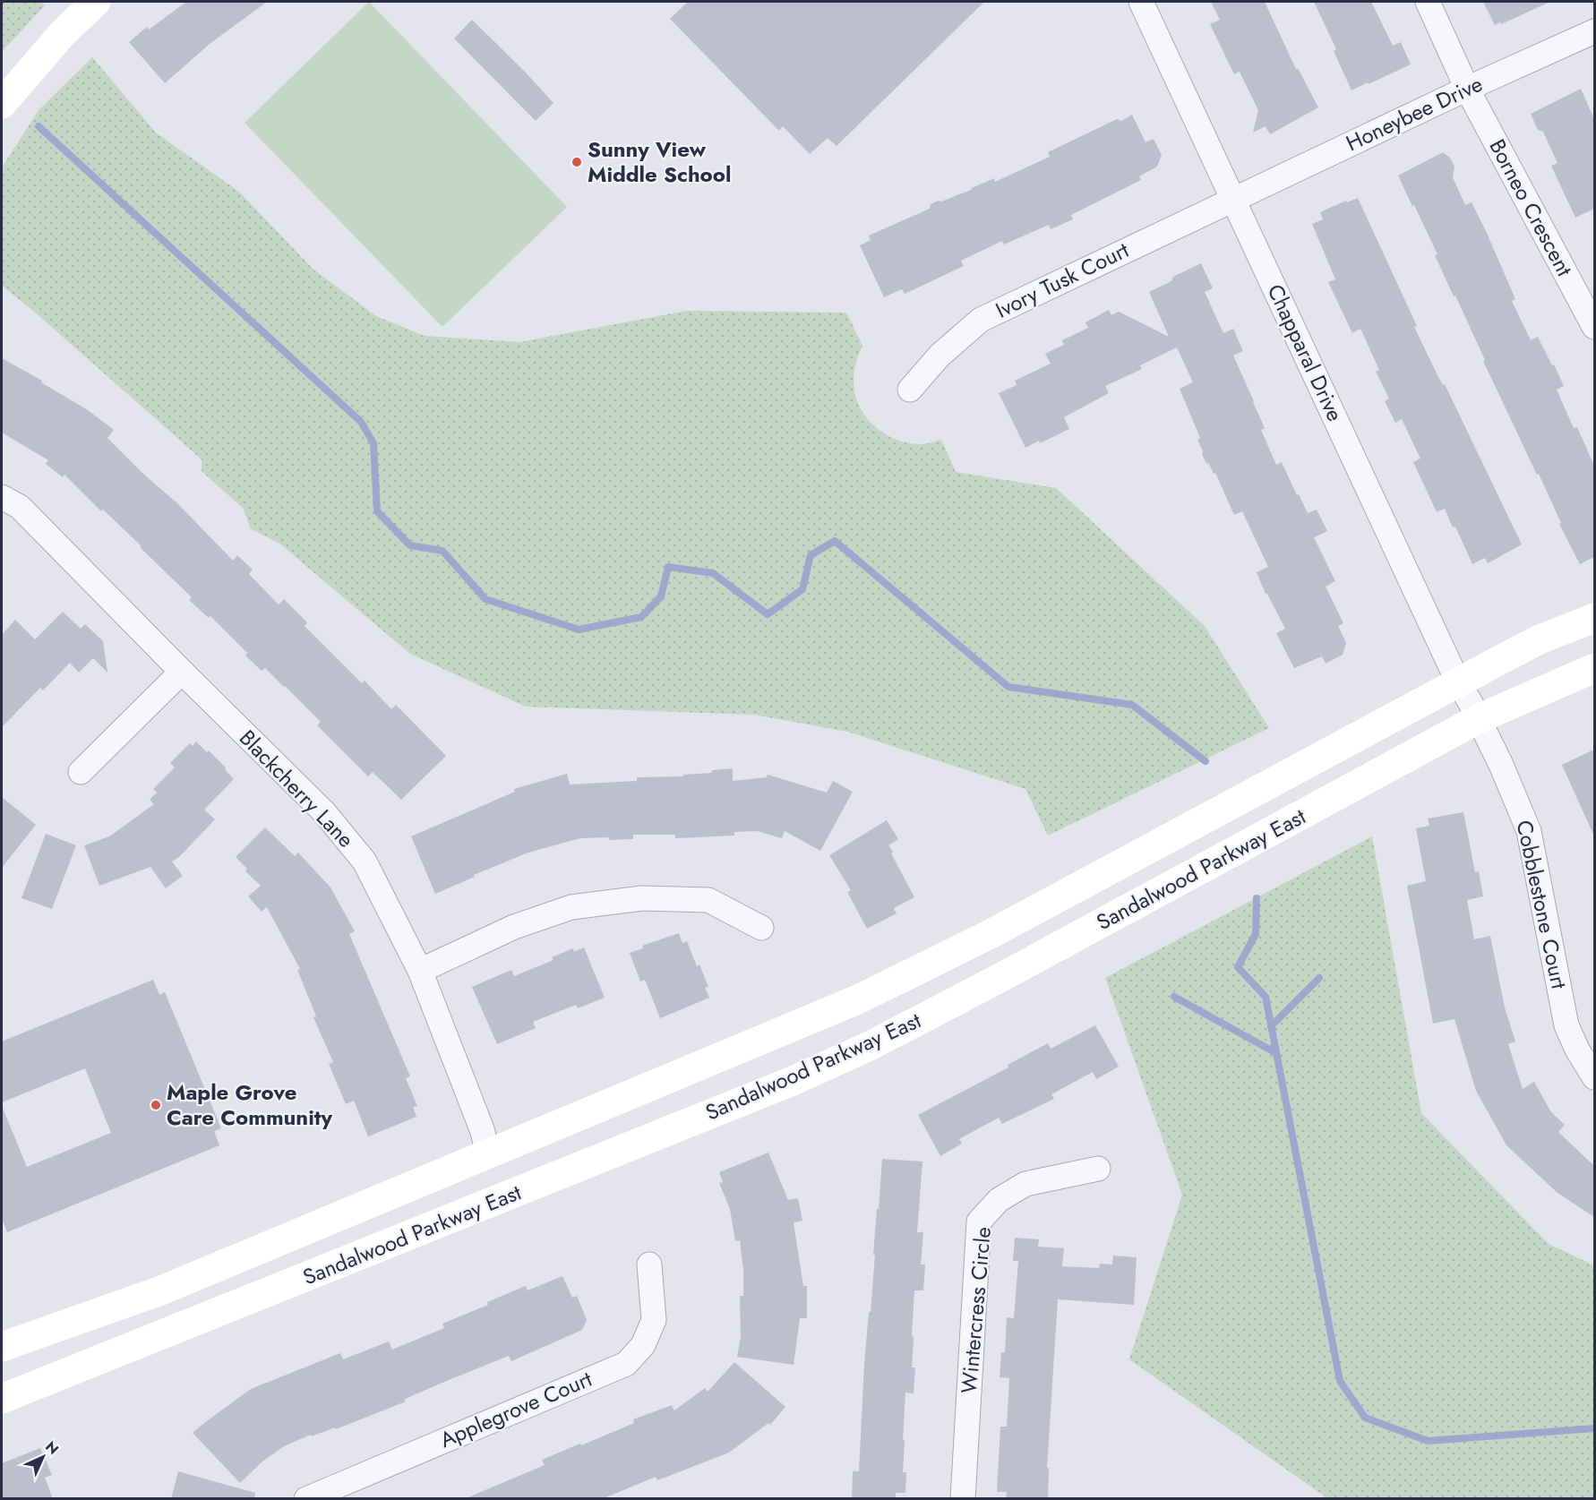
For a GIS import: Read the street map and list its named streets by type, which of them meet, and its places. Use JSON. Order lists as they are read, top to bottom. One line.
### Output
{"streets":{"main road":["Sandalwood Parkway East"],"street":["Honeybee Drive","Borneo Crescent","Ivory Tusk Court","Chapparal Drive","Blackcherry Lane","Cobblestone Court","Wintercress Circle","Applegrove Court"]},"crossings":[["Honeybee Drive","Borneo Crescent"],["Honeybee Drive","Ivory Tusk Court"],["Honeybee Drive","Chapparal Drive"],["Ivory Tusk Court","Chapparal Drive"],["Chapparal Drive","Sandalwood Parkway East"],["Chapparal Drive","Cobblestone Court"],["Blackcherry Lane","Sandalwood Parkway East"],["Sandalwood Parkway East","Cobblestone Court"]],"places":["Sunny View Middle School","Maple Grove Care Community"],"north":"top right"}
